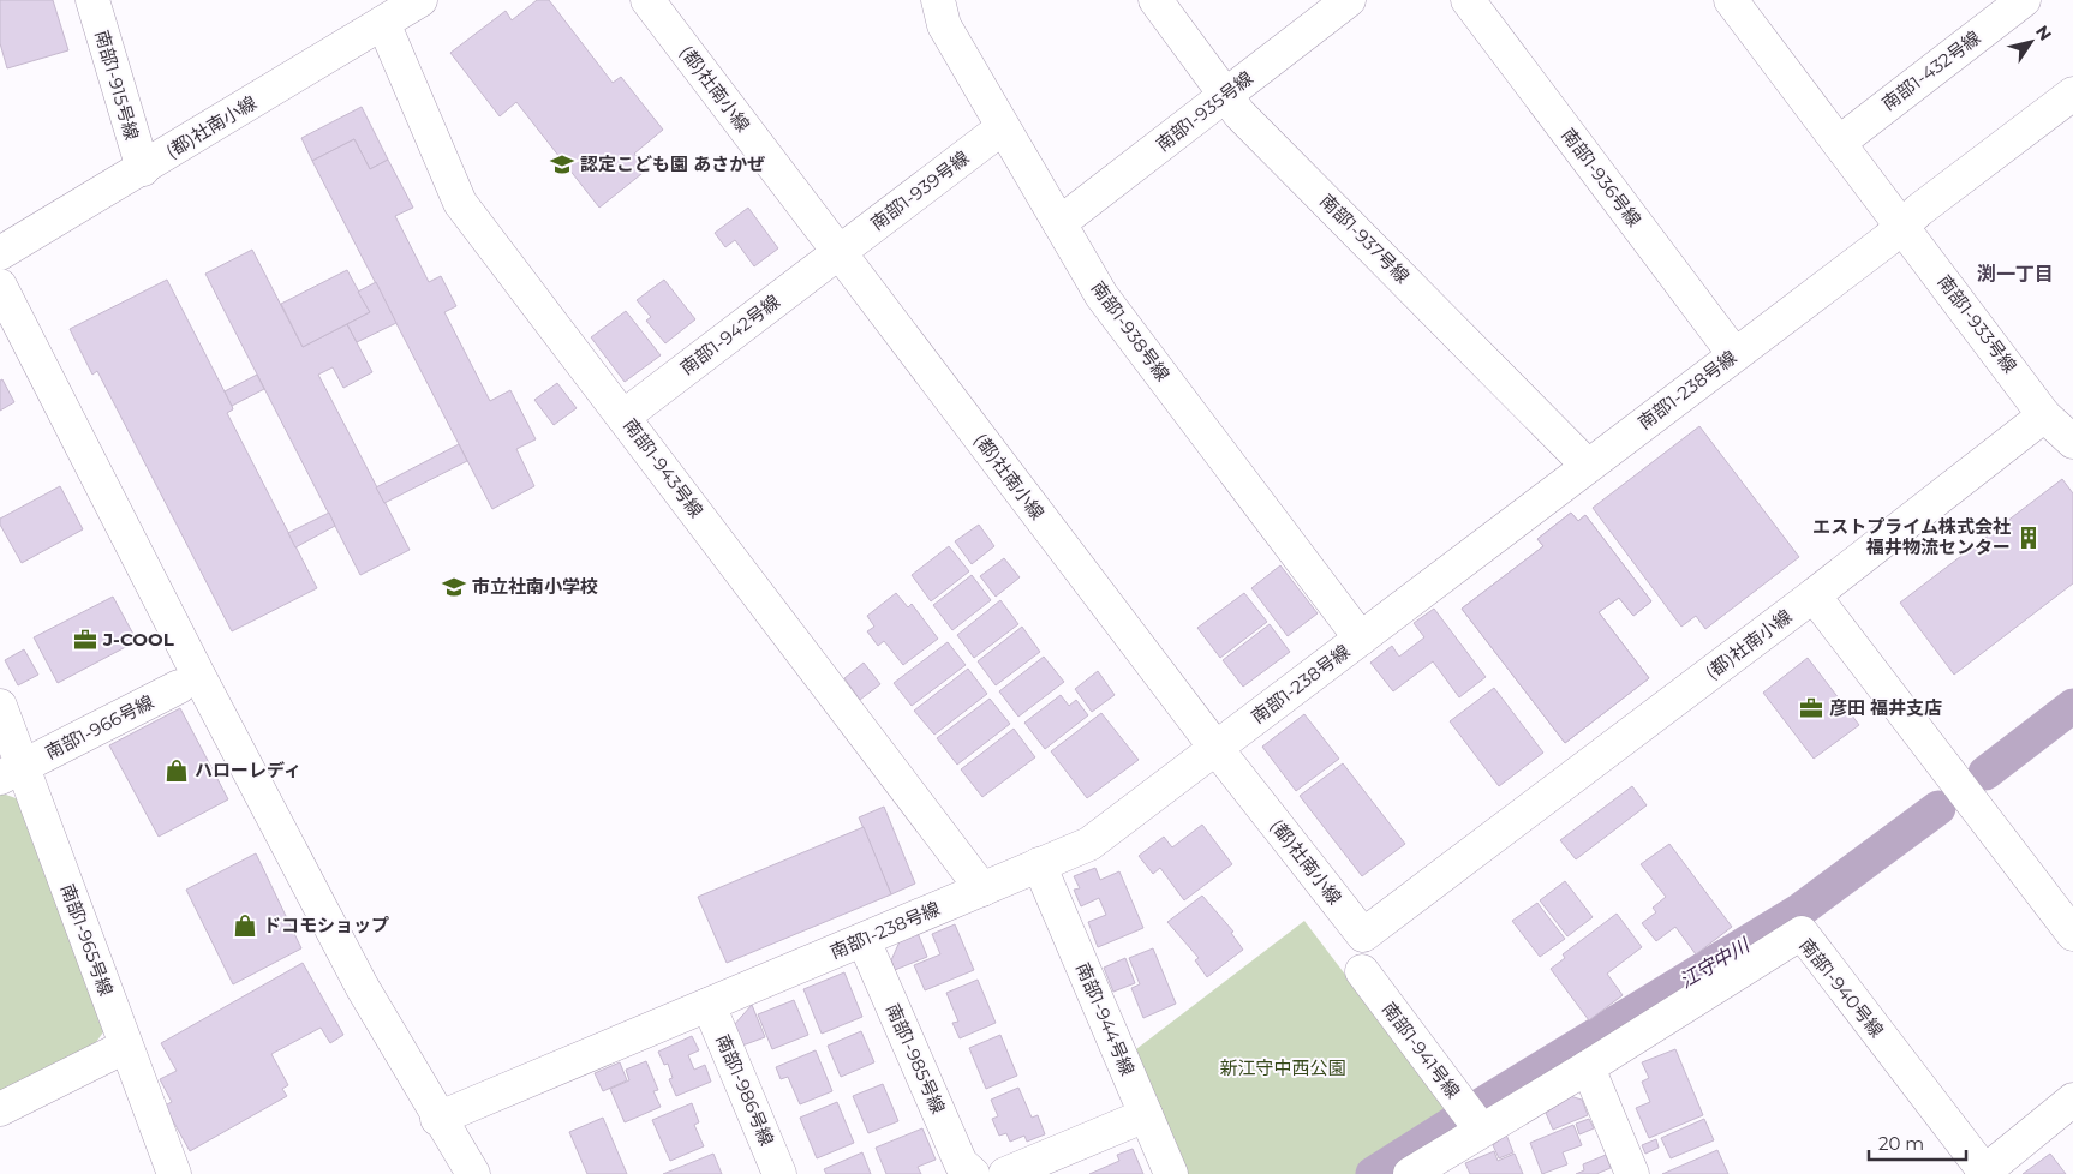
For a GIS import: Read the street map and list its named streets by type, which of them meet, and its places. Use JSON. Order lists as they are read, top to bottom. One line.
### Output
{"streets":{"street":["南部1-432号線","南部1-915号線","(都)社南小線","南部1-935号線","南部1-936号線","南部1-939号線","南部1-937号線","南部1-933号線","南部1-938号線","南部1-942号線","南部1-238号線","南部1-943号線","南部1-966号線","南部1-965号線","南部1-940号線","南部1-944号線","南部1-941号線","南部1-985号線","南部1-986号線"]},"crossings":[["南部1-432号線","南部1-933号線"],["南部1-915号線","(都)社南小線"],["(都)社南小線","南部1-939号線"],["(都)社南小線","南部1-942号線"],["(都)社南小線","南部1-238号線"],["(都)社南小線","南部1-943号線"],["南部1-935号線","南部1-937号線"],["南部1-935号線","南部1-938号線"],["南部1-936号線","南部1-238号線"],["南部1-939号線","南部1-938号線"],["南部1-939号線","南部1-942号線"],["南部1-937号線","南部1-238号線"],["南部1-933号線","南部1-238号線"],["南部1-938号線","南部1-238号線"],["南部1-942号線","南部1-943号線"],["南部1-238号線","南部1-943号線"],["南部1-238号線","南部1-944号線"],["南部1-238号線","南部1-985号線"],["南部1-238号線","南部1-986号線"],["南部1-966号線","南部1-965号線"],["南部1-940号線","南部1-941号線"]],"districts":["渕一丁目"],"water":["江守中川"],"parks":["新江守中西公園"],"places":{"school or university":["認定こども園 あさかぜ","市立社南小学校"],"building":["エストプライム株式会社 福井物流センター"],"office":["J-COOL","彦田 福井支店"],"shop":["ハローレディ","ドコモショップ"]},"scale_bar":"20 m","north":"top right"}
